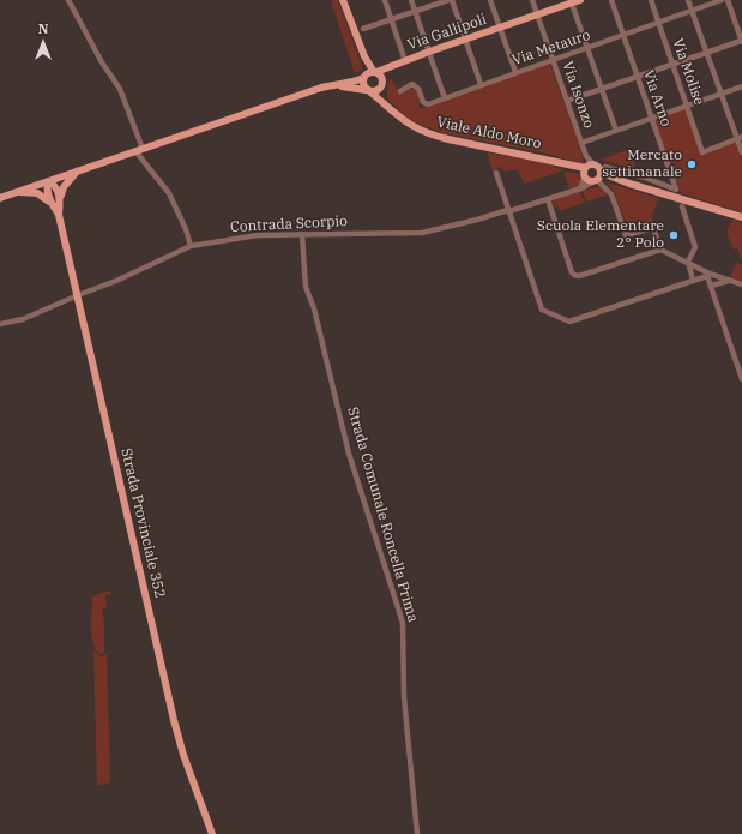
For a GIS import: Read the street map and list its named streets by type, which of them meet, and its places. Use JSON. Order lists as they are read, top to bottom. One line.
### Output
{"streets":{"main road":["Via Gallipoli","Viale Aldo Moro","Strada Provinciale 352"],"street":["Via Metauro","Via Molise","Via Isonzo","Via Arno","Contrada Scorpio","Strada Comunale Roncella Prima"]},"crossings":[["Via Gallipoli","Via Isonzo"],["Via Gallipoli","Viale Aldo Moro"],["Via Metauro","Via Molise"],["Via Metauro","Via Isonzo"],["Via Metauro","Via Arno"],["Via Isonzo","Viale Aldo Moro"],["Via Arno","Viale Aldo Moro"],["Viale Aldo Moro","Contrada Scorpio"],["Contrada Scorpio","Strada Comunale Roncella Prima"],["Contrada Scorpio","Strada Provinciale 352"]],"places":["Mercato settimanale","Scuola Elementare 2° Polo"],"north":"top"}
